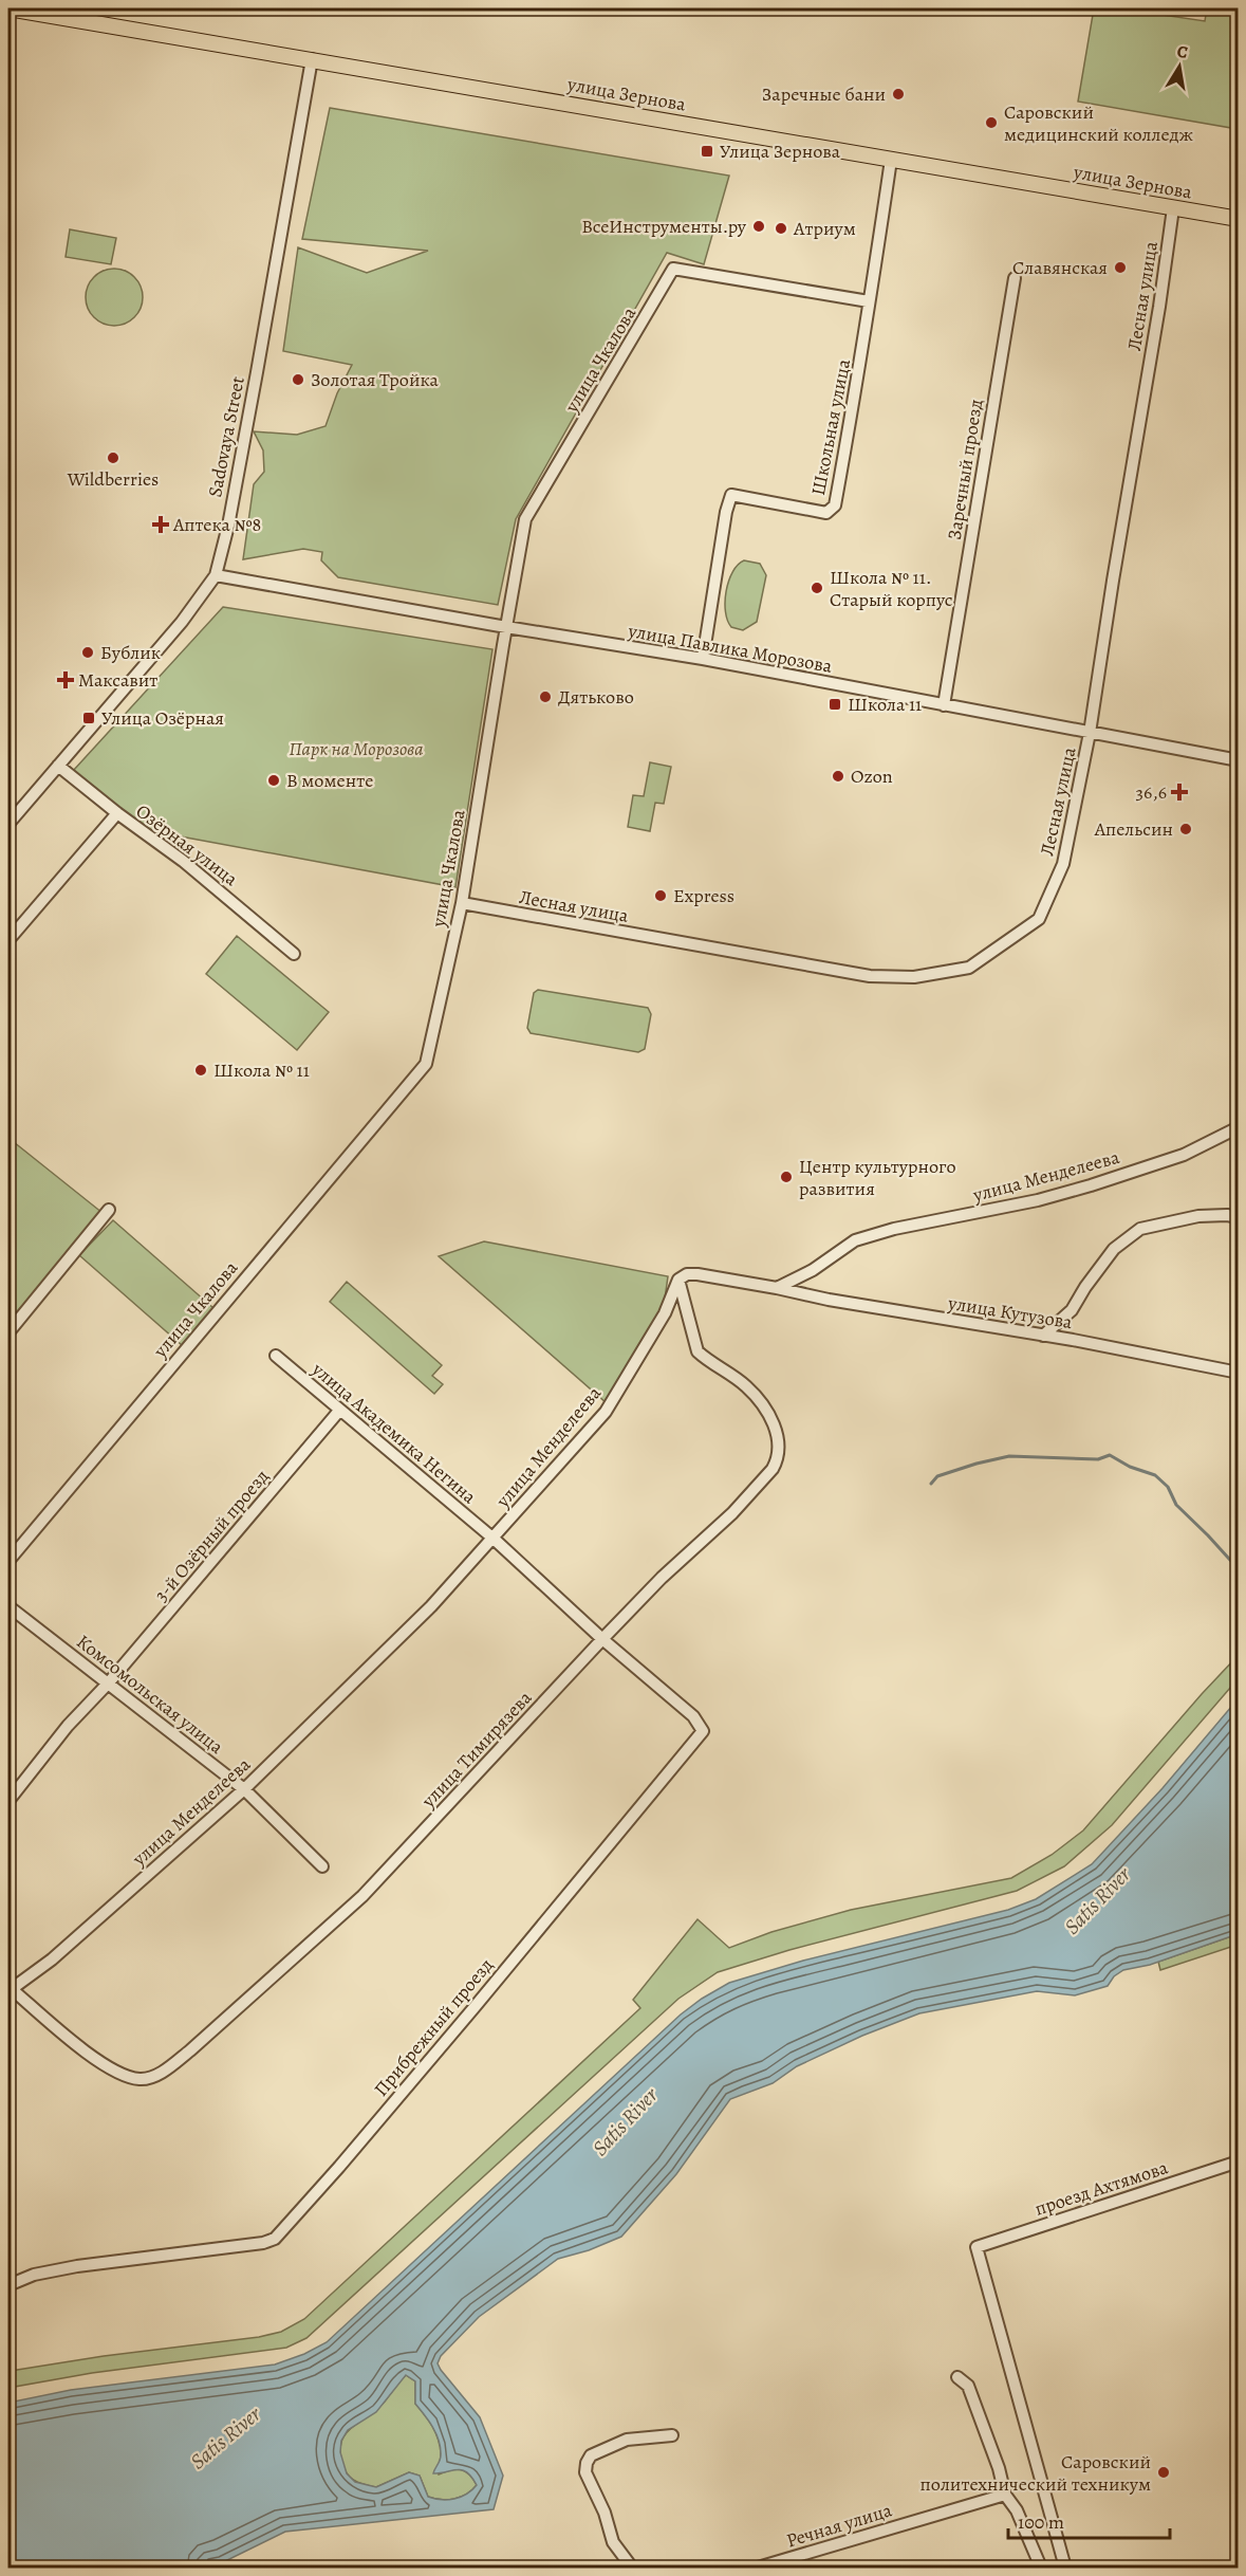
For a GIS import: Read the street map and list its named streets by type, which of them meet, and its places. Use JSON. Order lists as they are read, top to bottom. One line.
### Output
{"streets":{"main road":["улица Зернова"],"street":["Лесная улица","улица Чкалова","Школьная улица","Sadovaya Street","Заречный проезд","улица Павлика Морозова","Озёрная улица","улица Менделеева","улица Кутузова","улица Академика Негина","3-й Озёрный проезд","Комсомольская улица","улица Тимирязева","Прибрежный проезд","проезд Ахтямова","Речная улица"]},"crossings":[["улица Зернова","Лесная улица"],["улица Зернова","Школьная улица"],["улица Зернова","Sadovaya Street"],["Лесная улица","улица Чкалова"],["Лесная улица","улица Павлика Морозова"],["улица Чкалова","Школьная улица"],["улица Чкалова","улица Павлика Морозова"],["Школьная улица","улица Павлика Морозова"],["Sadovaya Street","улица Павлика Морозова"],["Sadovaya Street","Озёрная улица"],["Заречный проезд","улица Павлика Морозова"],["улица Менделеева","улица Кутузова"],["улица Менделеева","улица Академика Негина"],["улица Менделеева","Комсомольская улица"],["улица Менделеева","улица Тимирязева"],["улица Академика Негина","3-й Озёрный проезд"],["улица Академика Негина","улица Тимирязева"],["улица Академика Негина","Прибрежный проезд"],["3-й Озёрный проезд","Комсомольская улица"],["улица Тимирязева","Прибрежный проезд"]],"water":["Satis River"],"parks":["Парк на Морозова"],"places":{"other":["Заречные бани","Саровский медицинский колледж","ВсеИнструменты.ру","Атриум","Славянская","Золотая Тройка","Wildberries","Школа № 11. Старый корпус","Бублик","Дятьково","Ozon","В моменте","Апельсин","Express","Школа № 11","Центр культурного развития","Саровский политехнический техникум"],"transit":["Улица Зернова","Школа 11","Улица Озёрная"],"health":["Аптека №8","Максавит","36,6"]},"scale_bar":"100 m","north":"top"}
